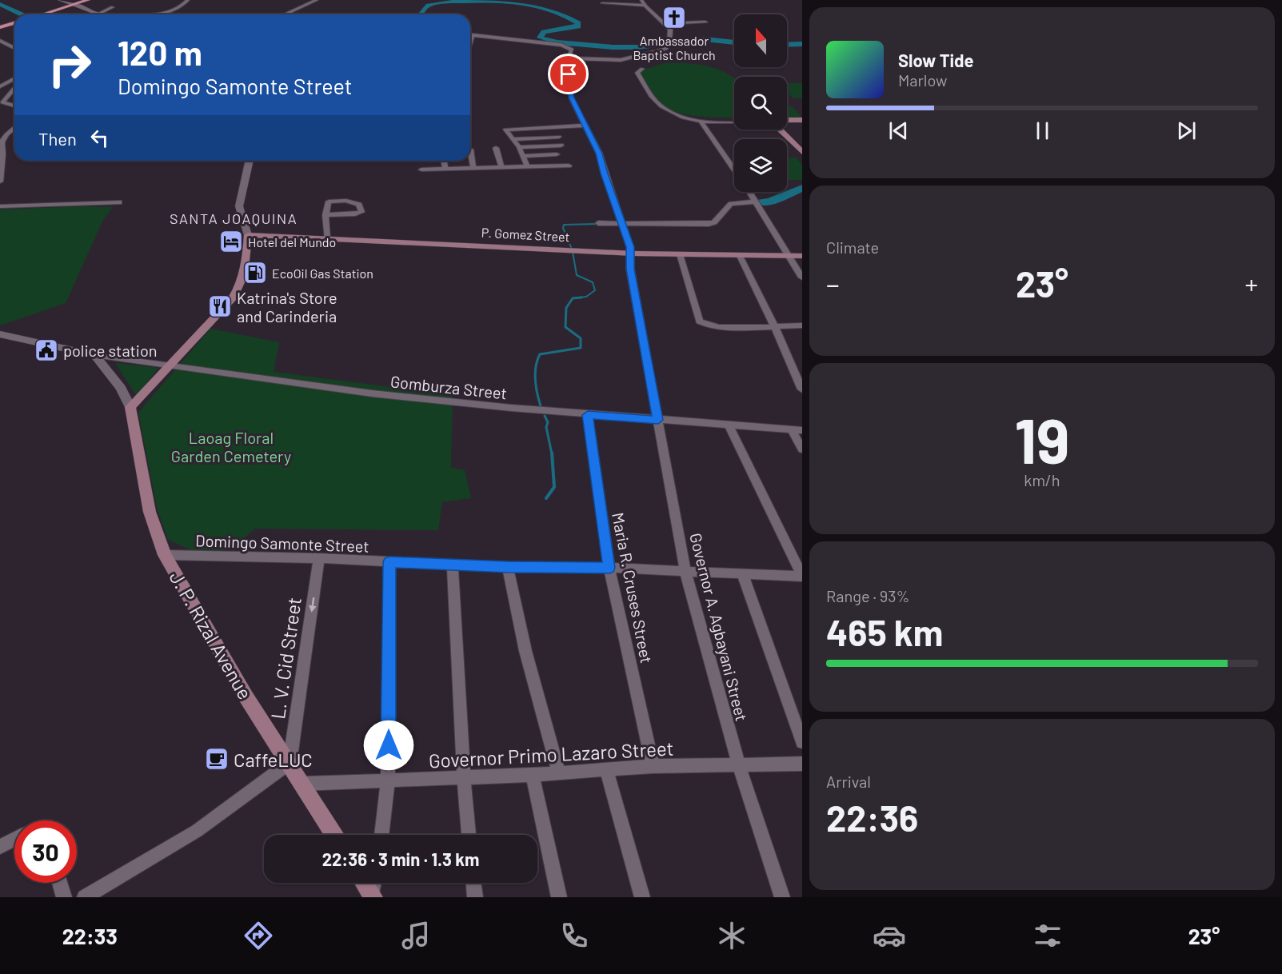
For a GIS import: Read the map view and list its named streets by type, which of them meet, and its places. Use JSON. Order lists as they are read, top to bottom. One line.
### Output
{"streets":{"main road":["P. Gomez Street","J. P. Rizal Avenue"],"street":["Gomburza Street","Domingo Samonte Street","Maria R. Cruses Street","Governor A. Agbayani Street","L. V. Cid Street","Governor Primo Lazaro Street"]},"crossings":[["P. Gomez Street","Governor A. Agbayani Street"],["Gomburza Street","Maria R. Cruses Street"],["Gomburza Street","Governor A. Agbayani Street"],["Domingo Samonte Street","Maria R. Cruses Street"],["Domingo Samonte Street","Governor A. Agbayani Street"],["Domingo Samonte Street","J. P. Rizal Avenue"],["Domingo Samonte Street","L. V. Cid Street"],["Maria R. Cruses Street","Governor Primo Lazaro Street"],["Governor A. Agbayani Street","Governor Primo Lazaro Street"],["J. P. Rizal Avenue","L. V. Cid Street"],["J. P. Rizal Avenue","Governor Primo Lazaro Street"]],"districts":["SANTA JOAQUINA"],"parks":["Laoag Floral Garden Cemetery"],"places":{"church":["Ambassador Baptist Church"],"hotel":["Hotel del Mundo"],"fuel station":["EcoOil Gas Station"],"restaurant":["Katrina's Store and Carinderia"],"public building":["police station"],"cafe":["CaffeLUC"]},"north":"top","page":{"turn":["120 m","Domingo Samonte Street"],"song":["Slow Tide","Marlow"],"then":"Then","tile":["Climate",["19","km/h"],["Range · 93%","465 km"],["Arrival","22:36"]],"heat":["−","23°","+"],"limit":"30","trip":"22:36 · 3 min · 1.3 km","tabs":["22:33","23°"]}}
